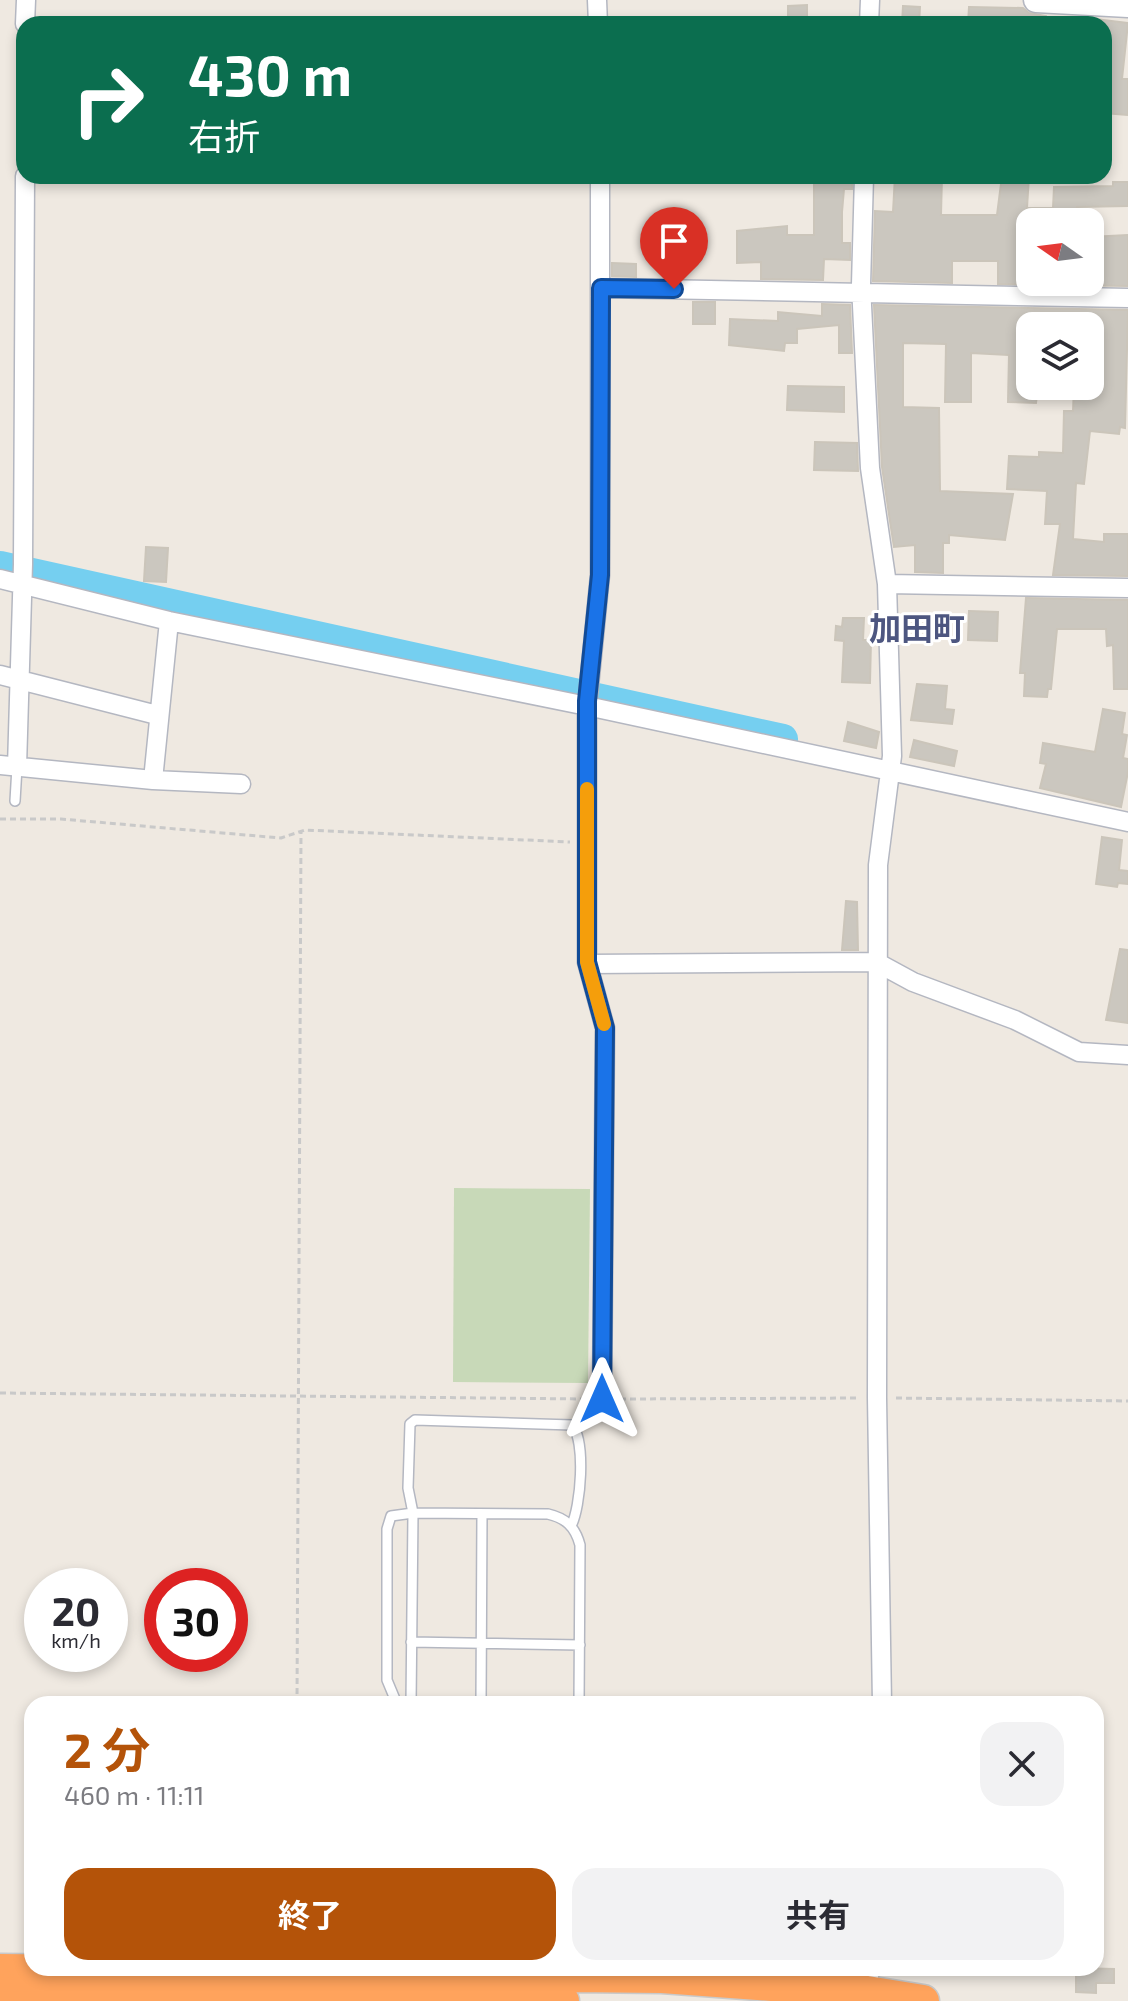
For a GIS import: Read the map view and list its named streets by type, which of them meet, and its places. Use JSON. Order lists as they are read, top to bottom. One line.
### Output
{"districts":["加田町"],"north":"left","page":{"turn":["430 m","右折"],"speed":"20 km/h","limit":"30","heading":["2 分","460 m · 11:11"],"buttons":["終了","共有"]}}
